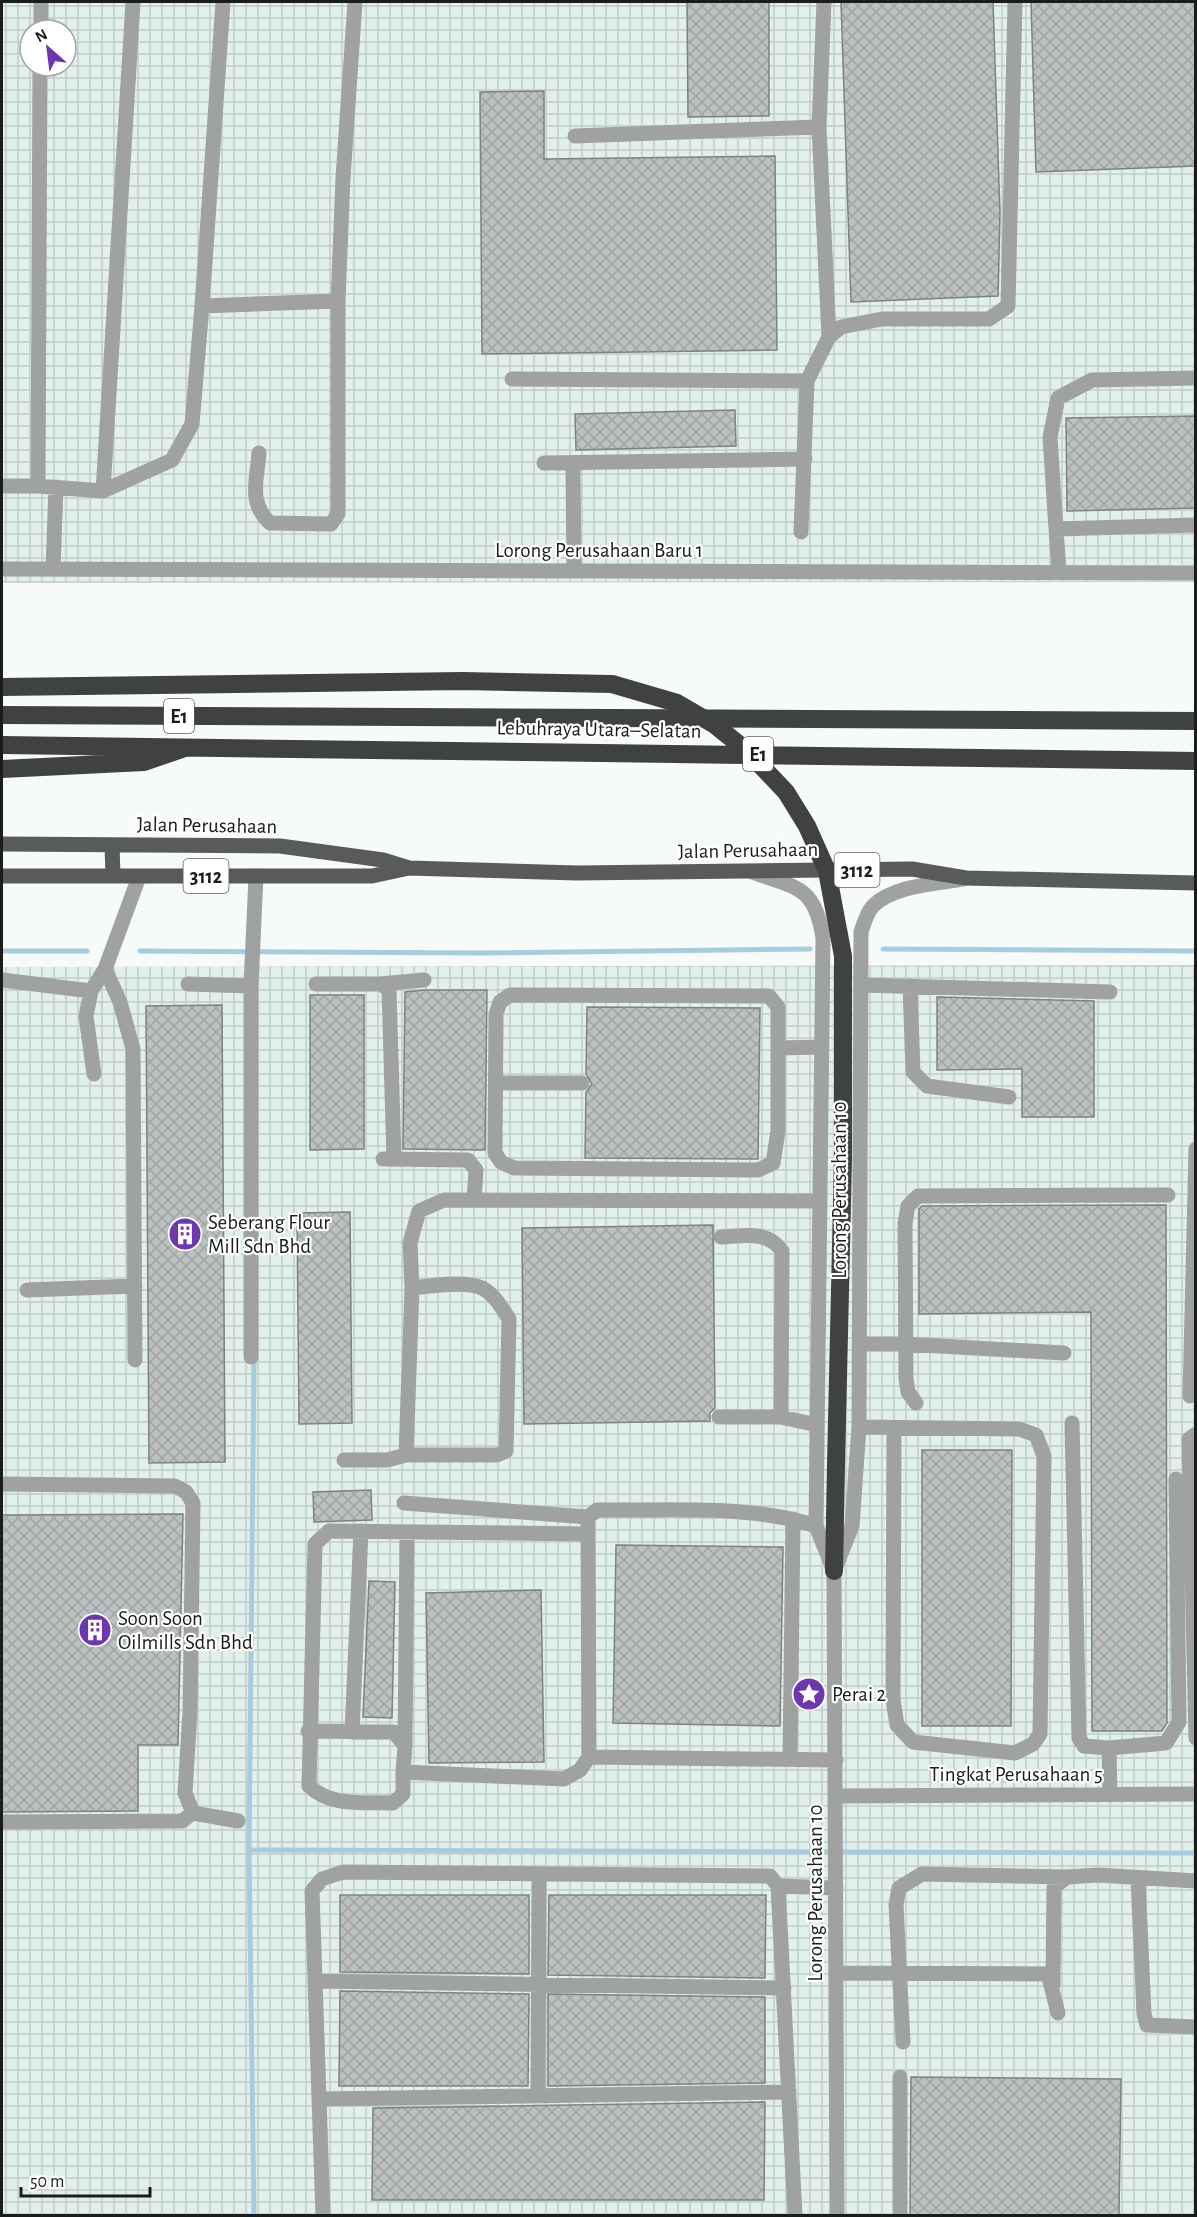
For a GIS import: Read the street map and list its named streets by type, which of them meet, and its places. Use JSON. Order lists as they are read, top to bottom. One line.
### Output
{"streets":{"highway":["E1","Lebuhraya Utara–Selatan"],"main road":["Jalan Perusahaan","3112"],"street":["Lorong Perusahaan Baru 1","Lorong Perusahaan 10","Tingkat Perusahaan 5"]},"crossings":[["Jalan Perusahaan","Lorong Perusahaan 10"],["Lorong Perusahaan 10","Tingkat Perusahaan 5"]],"places":{"building":["Seberang Flour Mill Sdn Bhd","Soon Soon Oilmills Sdn Bhd"],"place":["Perai 2"]},"scale_bar":"50 m","north":"top left"}
